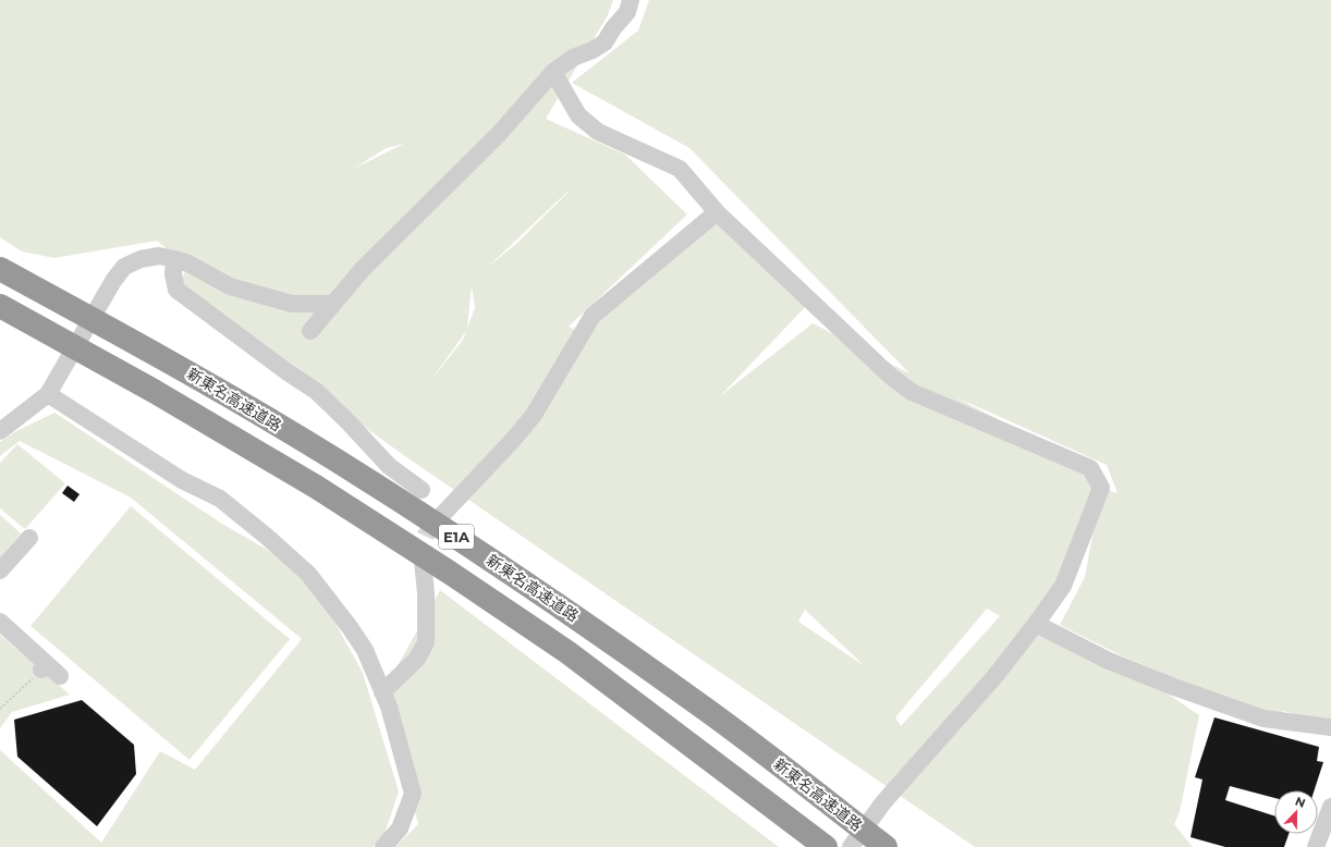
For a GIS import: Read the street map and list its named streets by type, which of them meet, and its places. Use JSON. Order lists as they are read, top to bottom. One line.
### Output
{"streets":{"highway":["新東名高速道路","E1A"]},"north":"top"}
